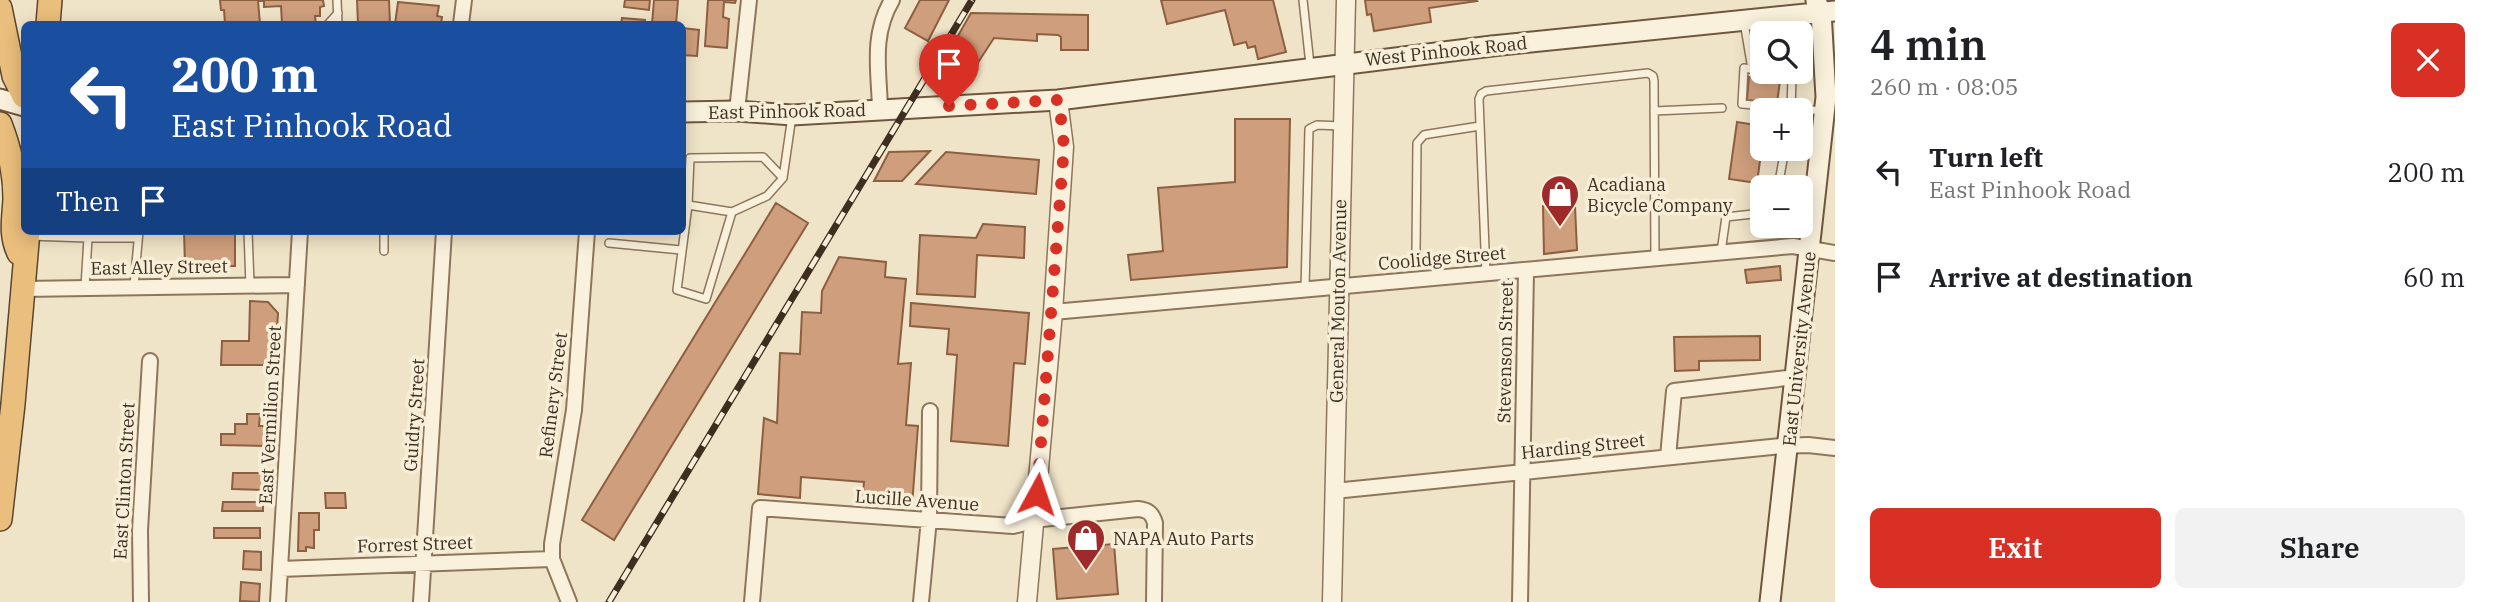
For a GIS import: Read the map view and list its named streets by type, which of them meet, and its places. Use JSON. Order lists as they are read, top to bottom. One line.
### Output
{"streets":{"main road":["West Pinhook Road","East Pinhook Road","East University Avenue"],"street":["Coolidge Street","East Alley Street","General Mouton Avenue","Stevenson Street","Refinery Street","East Vermilion Street","Guidry Street","Harding Street","East Clinton Street","Lucille Avenue","Forrest Street"]},"crossings":[["West Pinhook Road","East Pinhook Road"],["West Pinhook Road","General Mouton Avenue"],["West Pinhook Road","East University Avenue"],["Coolidge Street","General Mouton Avenue"],["Coolidge Street","East University Avenue"],["Coolidge Street","Stevenson Street"],["East Alley Street","East Vermilion Street"],["General Mouton Avenue","Harding Street"],["East University Avenue","Harding Street"],["Stevenson Street","Harding Street"],["Refinery Street","Forrest Street"],["East Vermilion Street","Forrest Street"],["Guidry Street","Forrest Street"]],"places":{"shop":["Acadiana Bicycle Company","NAPA Auto Parts"]},"page":{"heading":["4 min","260 m · 08:05"],"map_buttons":["+","−"],"turn":["200 m","East Pinhook Road"],"list":[{"name":"Turn left","note":"East Pinhook Road","value":"200 m"},{"name":"Arrive at destination","value":"60 m"}],"then":"Then","buttons":["Exit","Share"]}}
